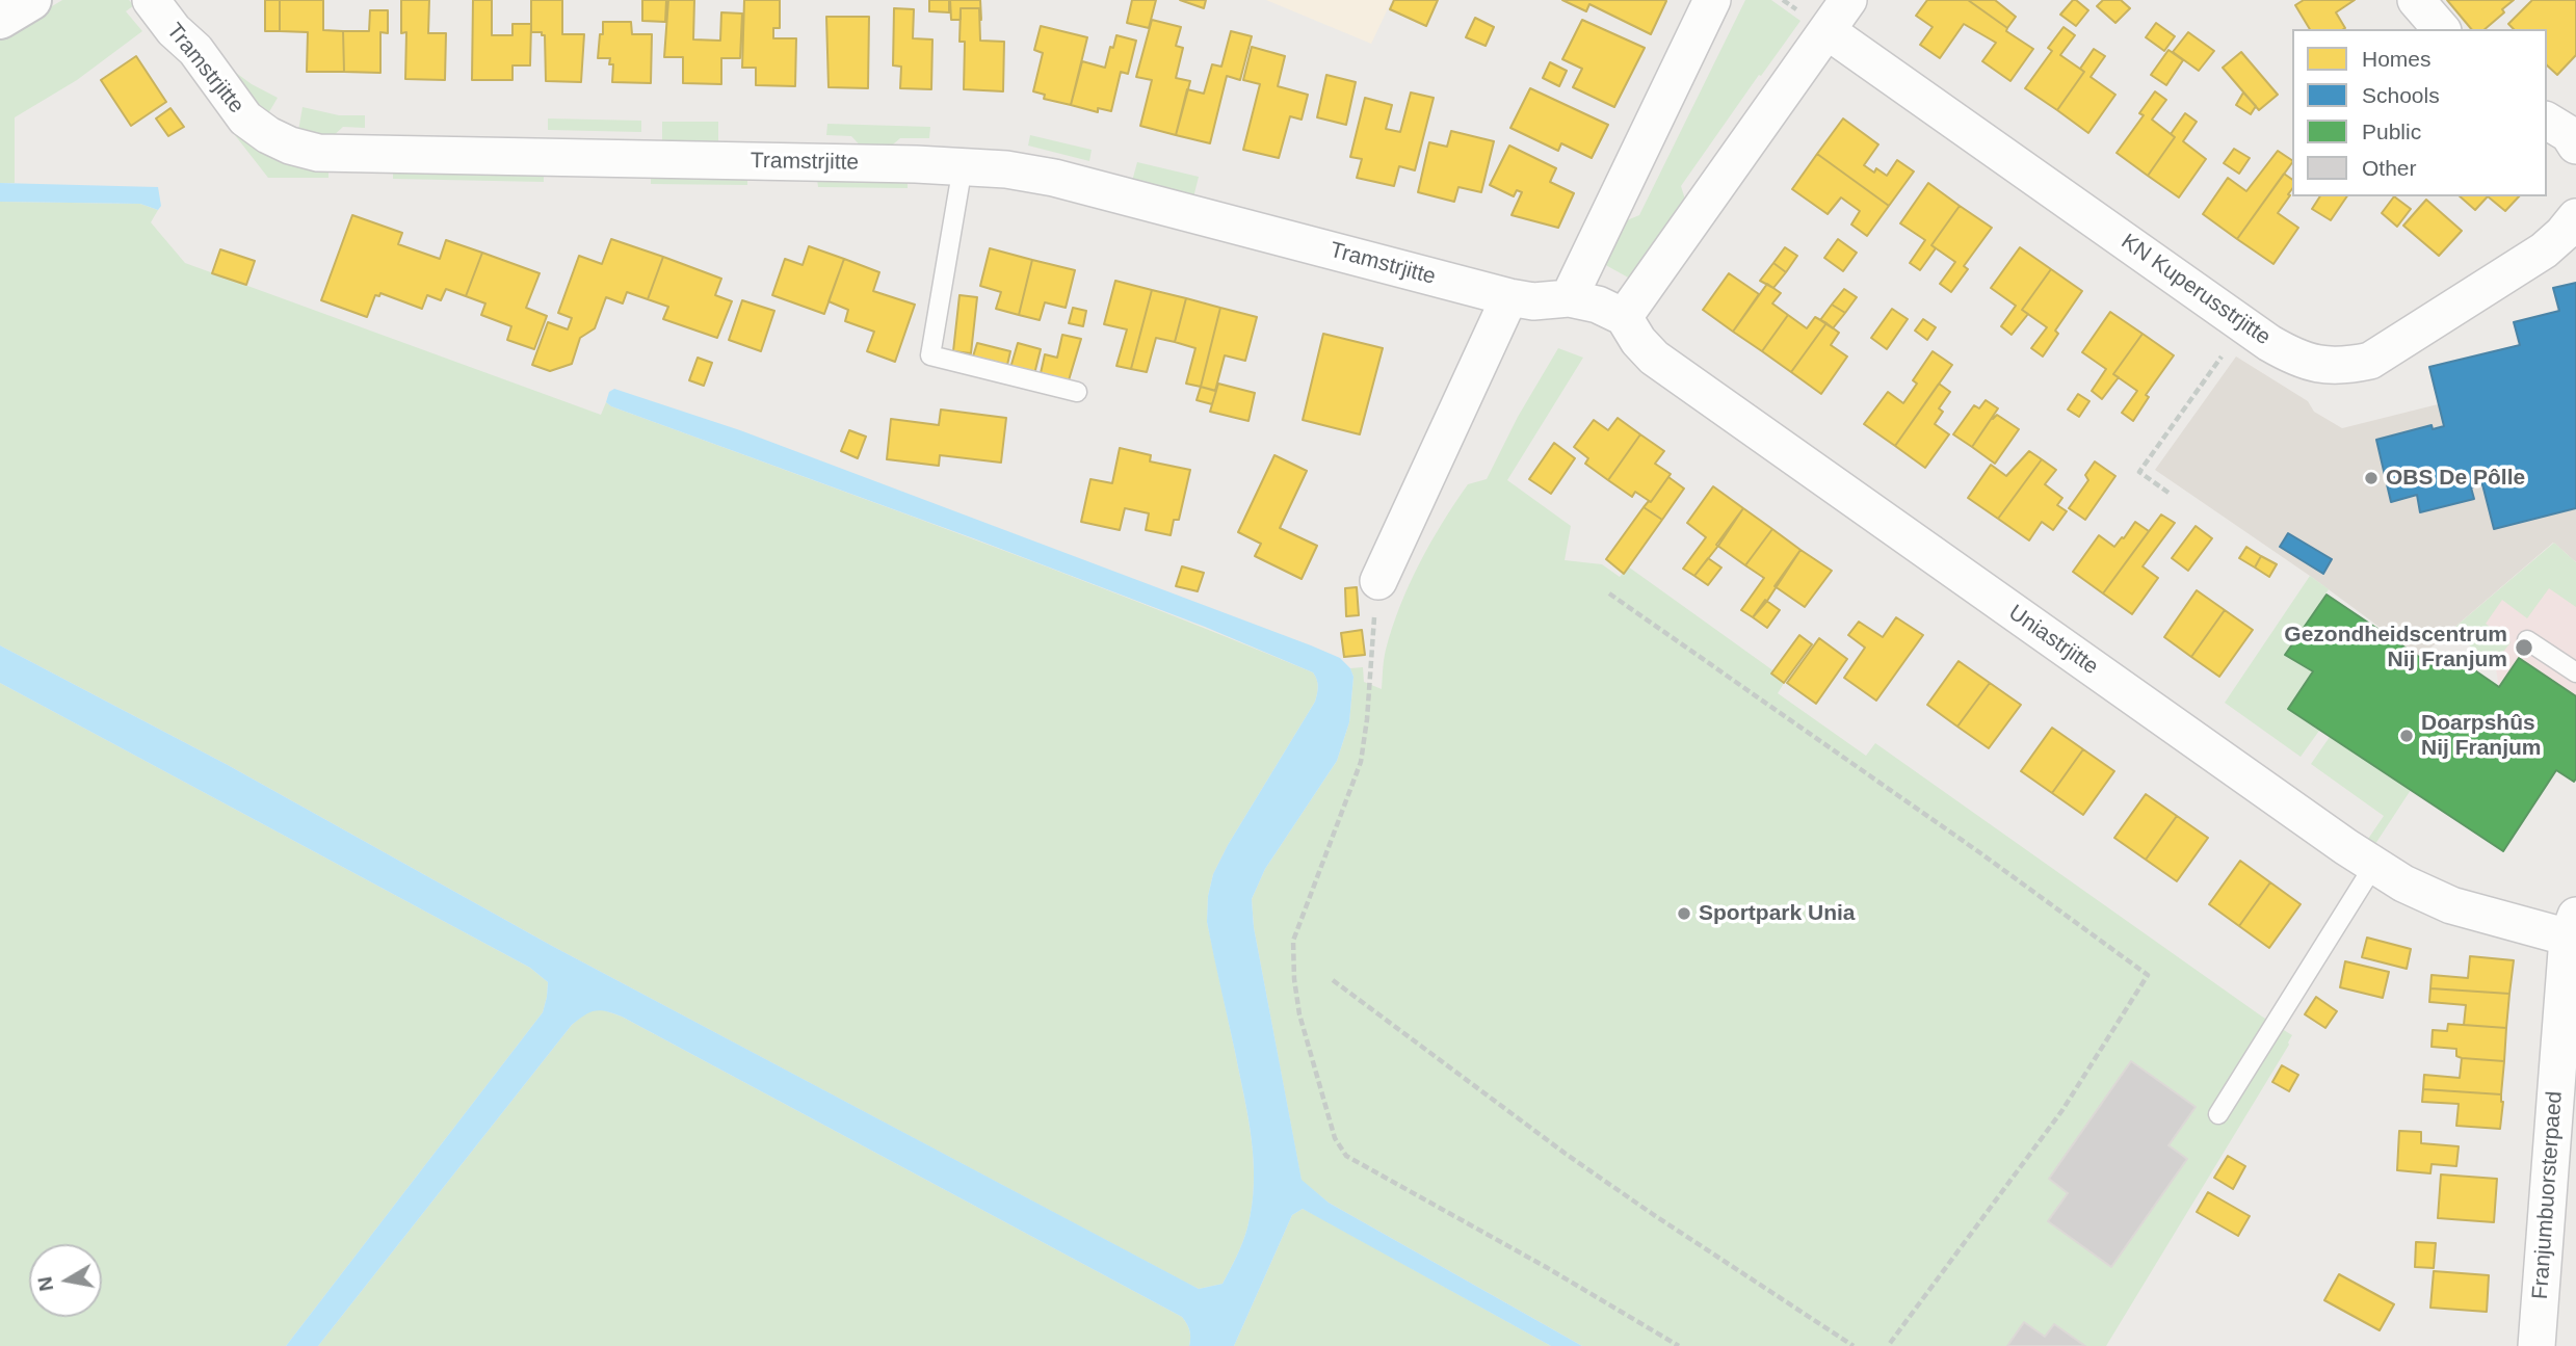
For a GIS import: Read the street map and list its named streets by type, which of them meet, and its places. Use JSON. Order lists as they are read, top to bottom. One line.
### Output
{"streets":{"street":["Tramstrjitte","KN Kuperusstrjitte","Uniastrjitte","Franjumbuorsterpaed"]},"crossings":[["Uniastrjitte","Franjumbuorsterpaed"]],"places":["OBS De Pôlle","Gezondheidscentrum Nij Franjum","Doarpshûs Nij Franjum","Sportpark Unia"],"legend":["Homes","Schools","Public","Other"],"north":"left"}
